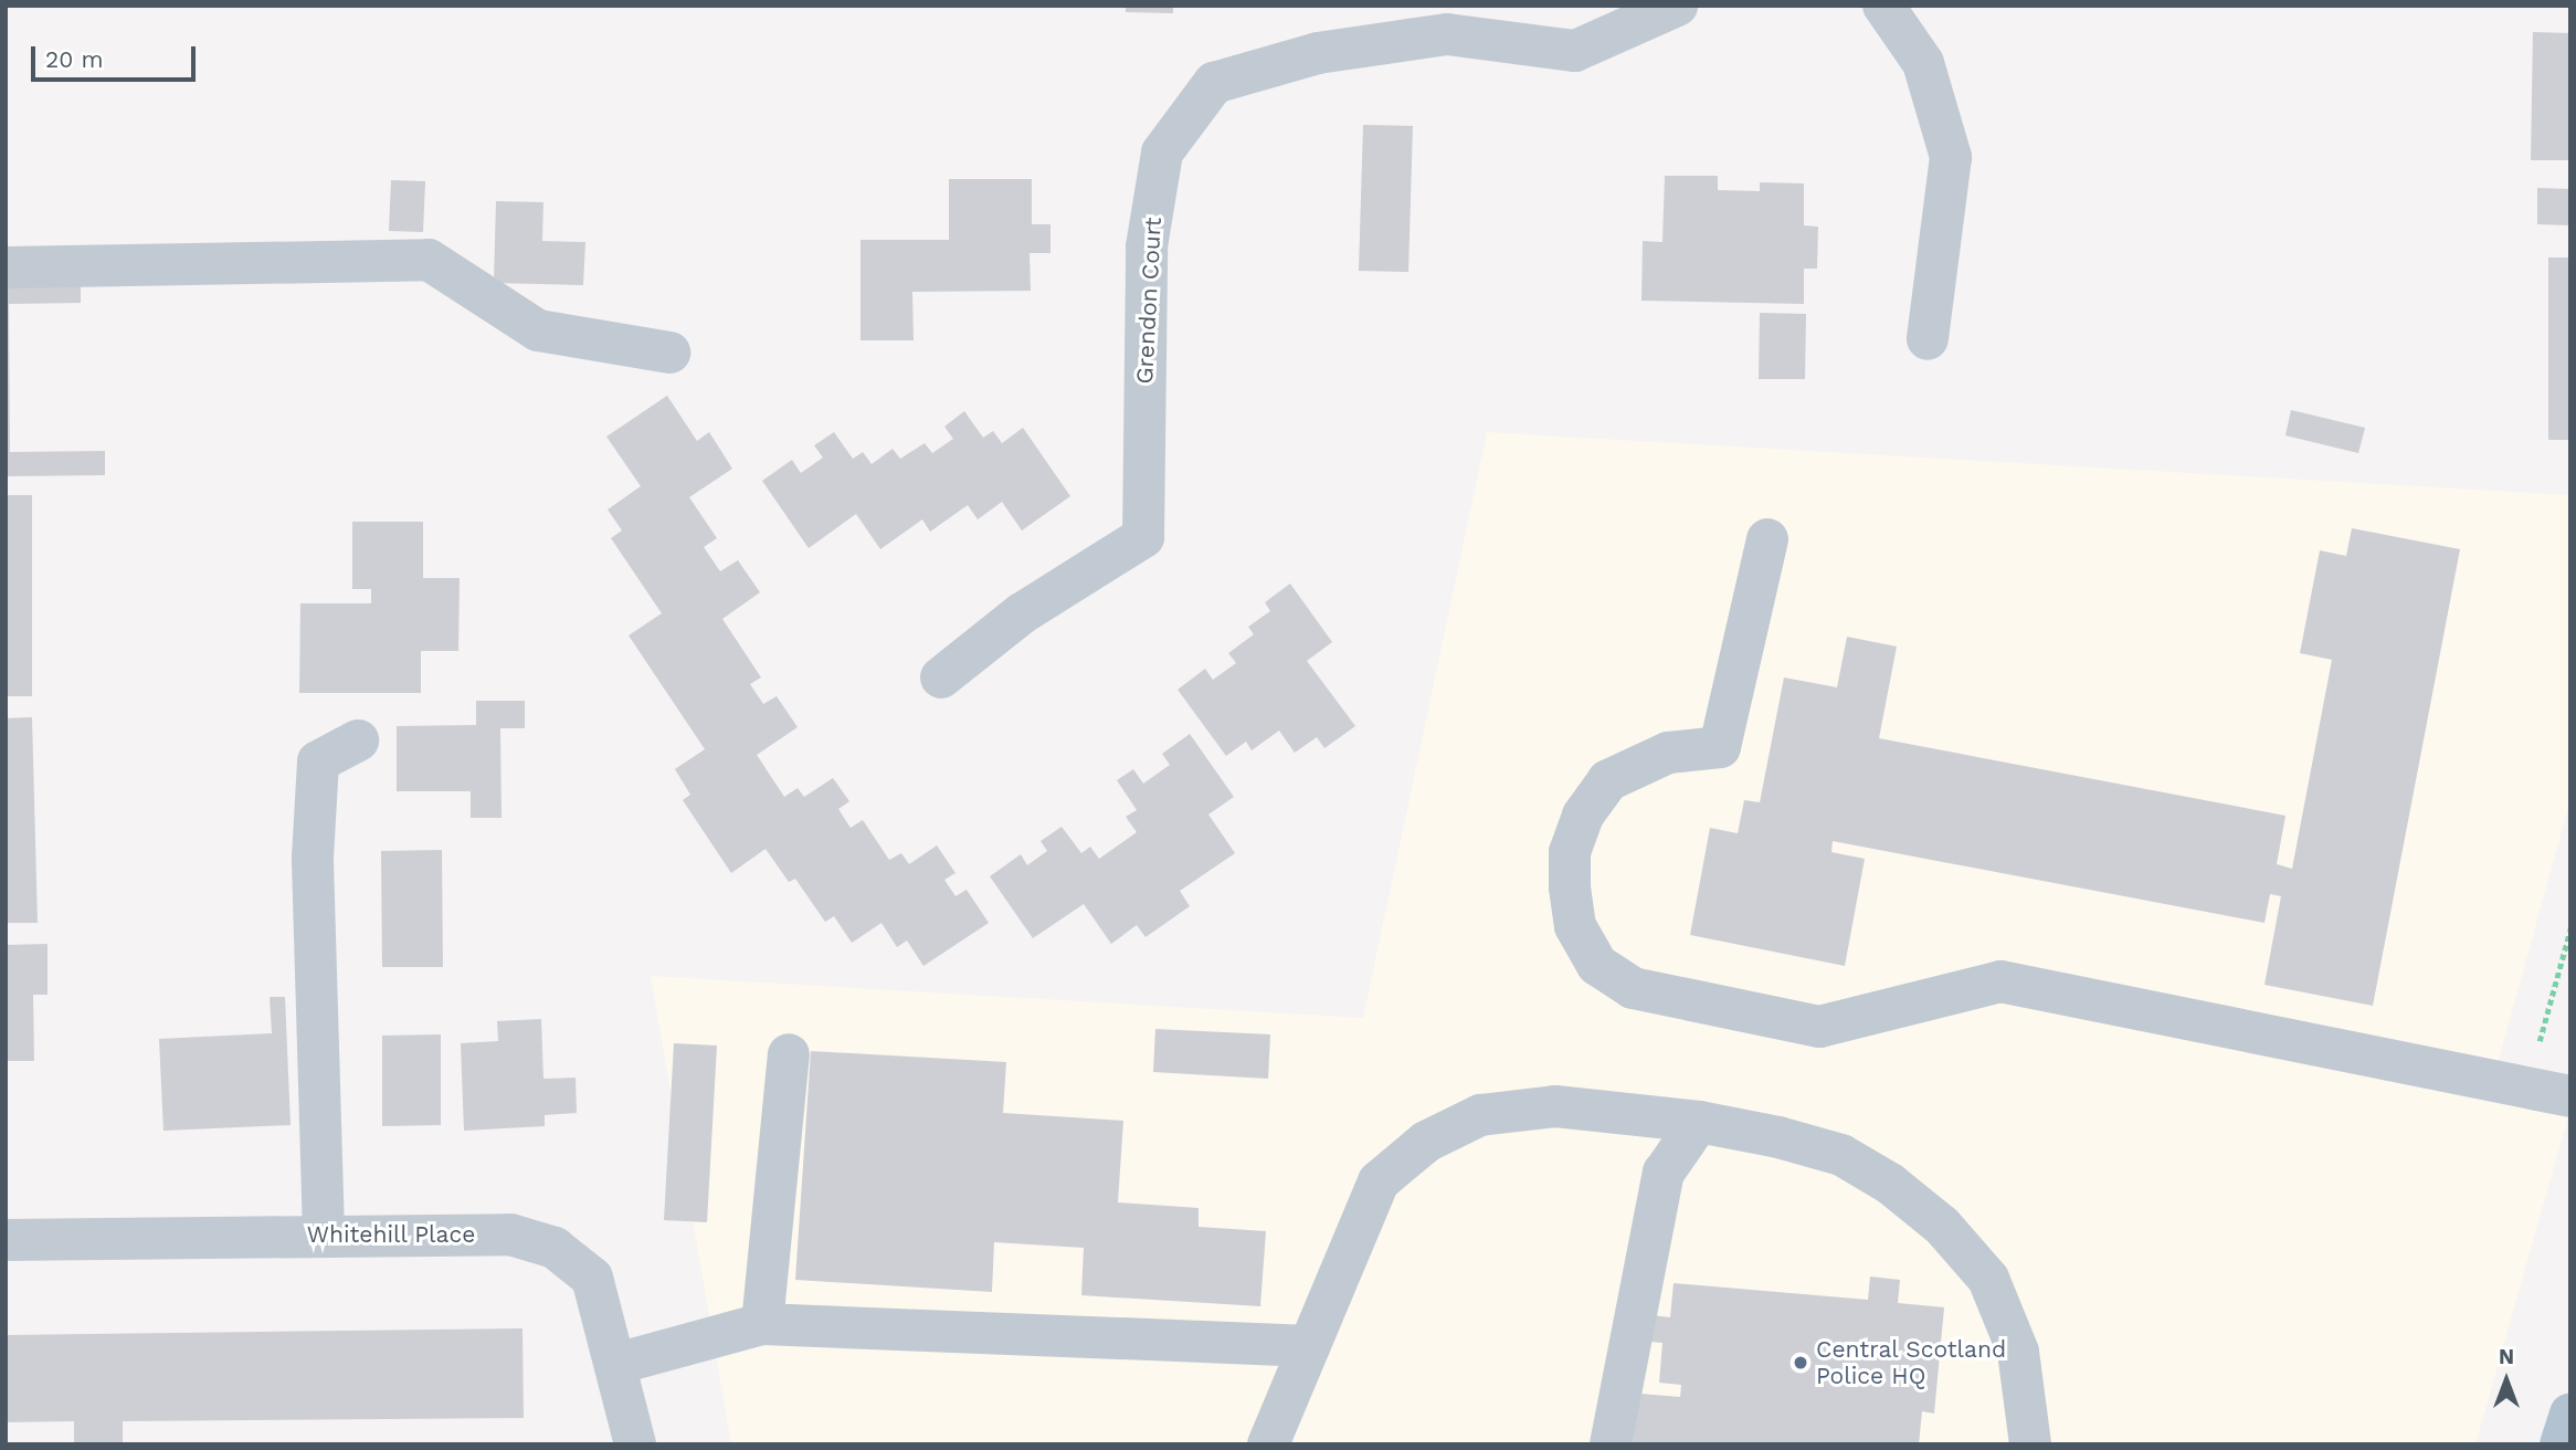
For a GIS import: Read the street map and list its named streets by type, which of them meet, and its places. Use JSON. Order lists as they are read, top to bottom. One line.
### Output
{"streets":{"street":["Grendon Court","Whitehill Place"]},"places":["Central Scotland Police HQ"],"scale_bar":"20 m","north":"top"}
